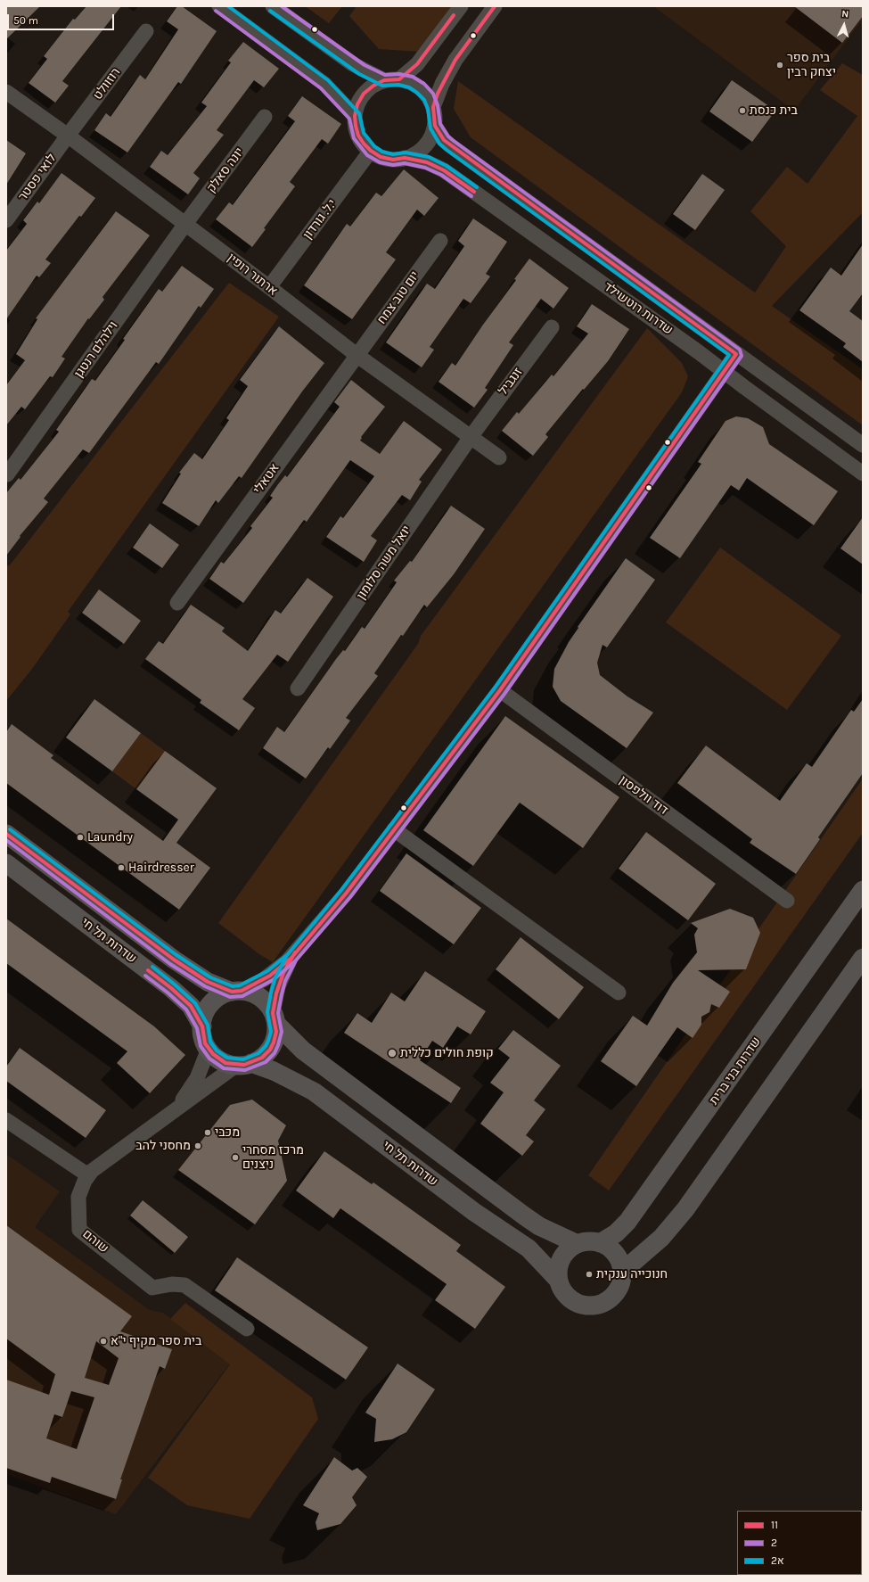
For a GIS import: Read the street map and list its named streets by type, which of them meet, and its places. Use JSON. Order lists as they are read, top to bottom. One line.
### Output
{"streets":{"main road":["שדרות תל חי","שדרות בני ברית"],"street":["רוזוולט","יונה סאלק","לואי פסטר","י.ל. גורדון","ארתור רופין","יום טוב צמח","שדרות רוטשילד","וילהלם רנטגן","זנגביל","אטאלי","יואל משה סלומון","דוד וולפסון","שוהם"]},"crossings":[["רוזוולט","לואי פסטר"],["רוזוולט","ארתור רופין"],["יונה סאלק","ארתור רופין"],["יונה סאלק","וילהלם רנטגן"],["לואי פסטר","ארתור רופין"],["י.ל. גורדון","ארתור רופין"],["י.ל. גורדון","שדרות רוטשילד"],["ארתור רופין","יום טוב צמח"],["ארתור רופין","וילהלם רנטגן"],["ארתור רופין","זנגביל"],["ארתור רופין","אטאלי"],["ארתור רופין","יואל משה סלומון"],["יום טוב צמח","אטאלי"],["זנגביל","יואל משה סלומון"],["שדרות תל חי","שדרות בני ברית"],["שדרות תל חי","שוהם"]],"places":["בית ספר יצחק רבין","בית כנסת","Laundry","Hairdresser","קופת חולים כללית","מכבי","מחסני להב","מרכז מסחרי ניצנים","חנוכייה ענקית","בית ספר מקיף י\"א"],"lines":["transit line 11","transit line 2","transit line 2א"],"legend":["11","2","2א"],"scale_bar":"50 m","north":"top"}
